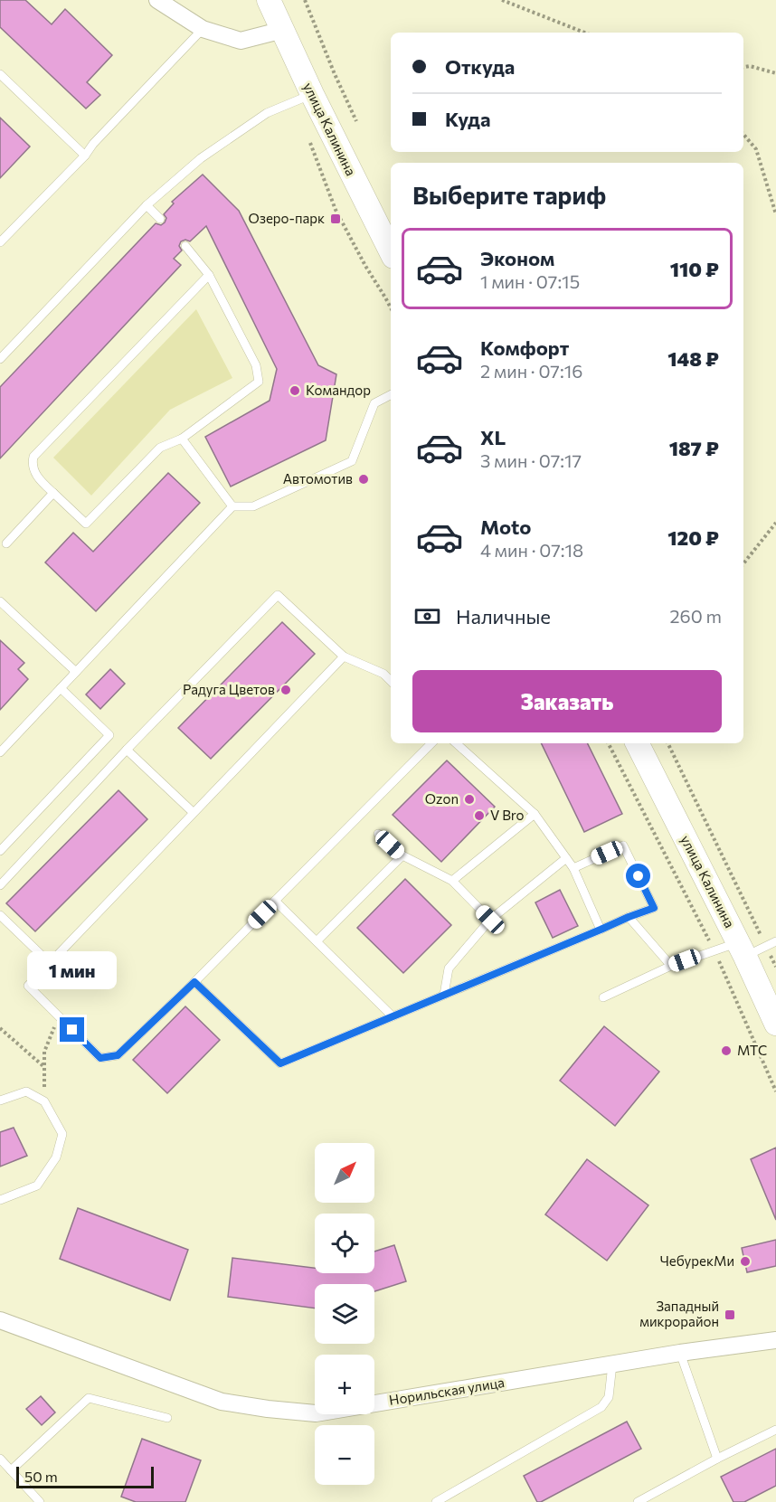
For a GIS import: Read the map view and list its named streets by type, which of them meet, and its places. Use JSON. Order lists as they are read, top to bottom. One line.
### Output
{"streets":{"main road":["улица Калинина"],"street":["Норильская улица"]},"places":{"transit":["Озеро-парк","Западный микрорайон"],"other":["Командор","Автомотив","Радуга Цветов","Ozon","V Bro","МТС","ЧебурекМи"]},"scale_bar":"50 m","north":"top right","page":{"banner":["Откуда","Куда"],"heading":"Выберите тариф","list":[{"name":"Эконом","note":"1 мин · 07:15","value":"110 ₽"},{"name":"Комфорт","note":"2 мин · 07:16","value":"148 ₽"},{"name":"XL","note":"3 мин · 07:17","value":"187 ₽"},{"name":"Moto","note":"4 мин · 07:18","value":"120 ₽"}],"pay":["Наличные","260 m"],"buttons":"Заказать","bubble":"1 мин","map_buttons":["+","−"],"scale":"50 m"}}
